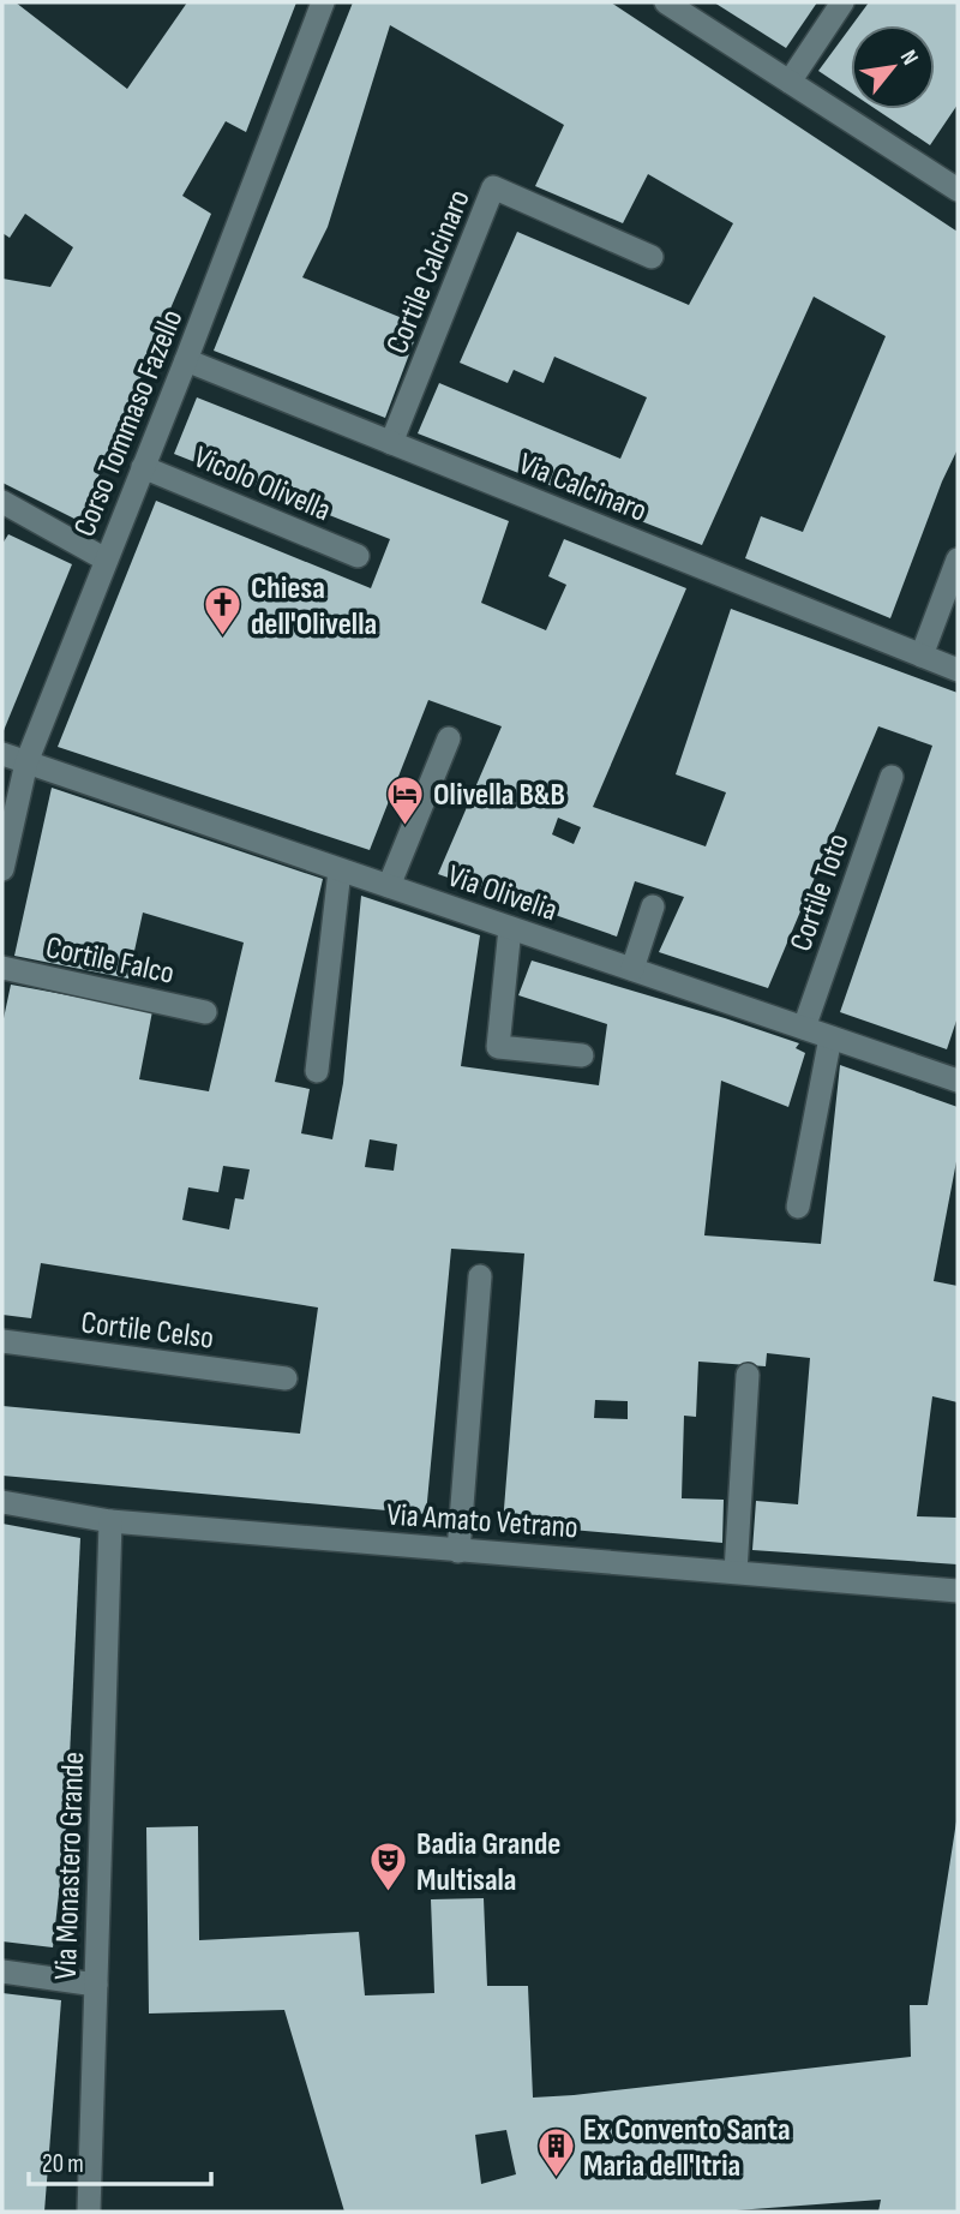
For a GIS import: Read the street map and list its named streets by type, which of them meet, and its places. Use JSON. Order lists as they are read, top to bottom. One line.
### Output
{"streets":{"street":["Cortile Calcinaro","Corso Tommaso Fazello","Vicolo Olivella","Via Calcinaro","Via Olivelia","Cortile Toto","Cortile Falco","Cortile Celso","Via Amato Vetrano","Via Monastero Grande"]},"crossings":[["Cortile Calcinaro","Via Calcinaro"],["Corso Tommaso Fazello","Vicolo Olivella"],["Corso Tommaso Fazello","Via Calcinaro"],["Corso Tommaso Fazello","Via Olivelia"],["Via Olivelia","Cortile Toto"],["Via Amato Vetrano","Via Monastero Grande"]],"places":{"church":["Chiesa dell'Olivella"],"hotel":["Olivella B&B"],"theatre":["Badia Grande Multisala"],"building":["Ex Convento Santa Maria dell'Itria"]},"scale_bar":"20 m","north":"top right"}
